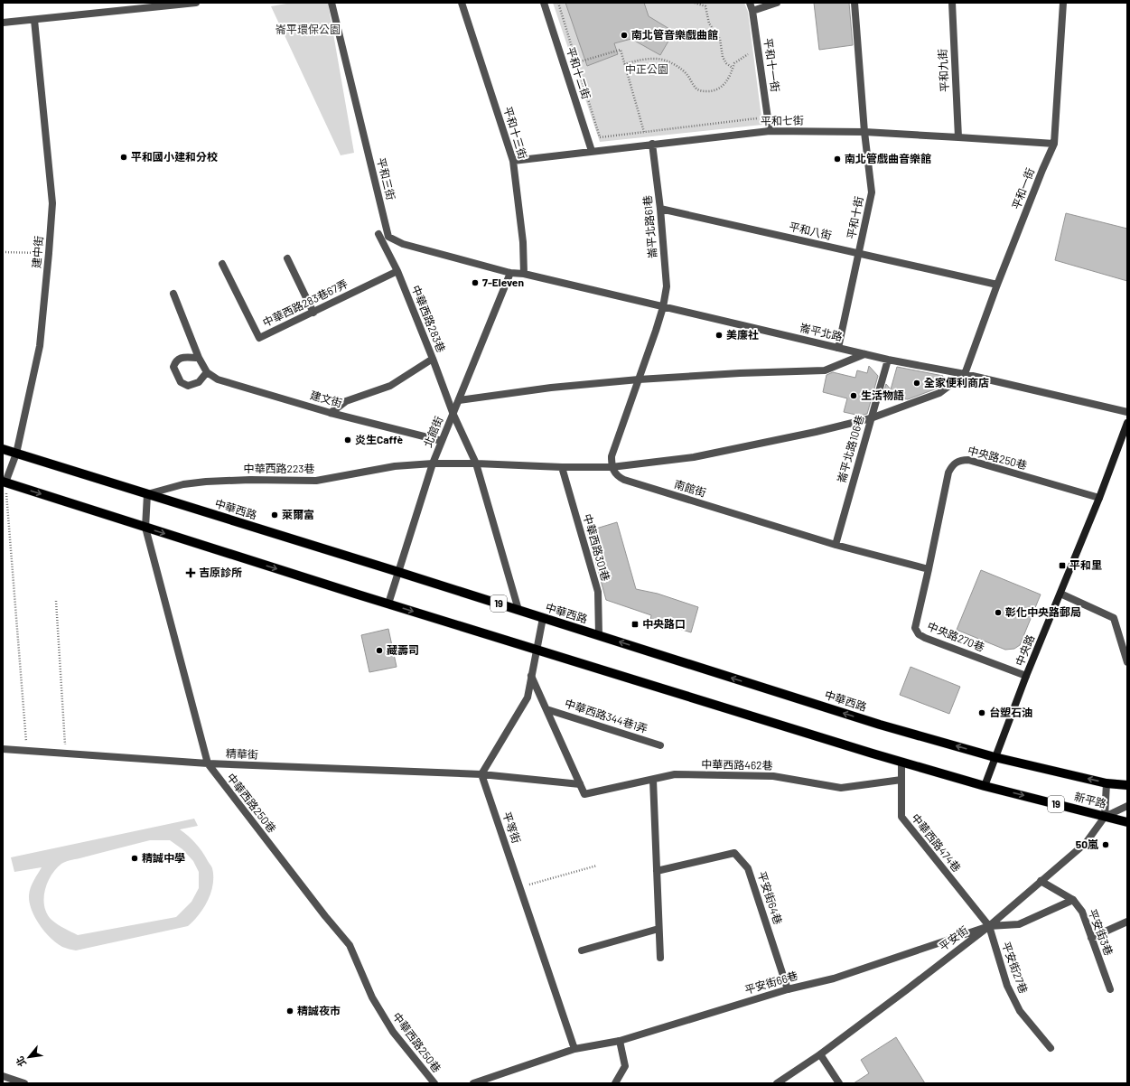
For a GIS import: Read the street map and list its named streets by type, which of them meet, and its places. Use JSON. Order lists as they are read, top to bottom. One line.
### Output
{"streets":{"main road":["中華西路","19","新平路"],"street":["平和十一街","平和九街","平和十二街","平和七街","平和十三街","平和三街","平和一街","平和十街","崙平北路61巷","平和八街","建中街","中華西路283巷67弄","中華西路283巷","崙平北路","建文街","北館街","崙平北路106巷","中央路250巷","中華西路223巷","南館街","中華西路301巷","中央路270巷","中央路","中華西路344巷1弄","精華街","中華西路462巷","中華西路250巷","平等街","中華西路474巷","平安街64巷","平安街3巷","平安街","平安街27巷","平安街66巷"]},"crossings":[["平和十一街","平和七街"],["平和九街","平和七街"],["平和十二街","平和七街"],["平和七街","平和十三街"],["平和七街","平和一街"],["平和七街","平和十街"],["平和七街","崙平北路61巷"],["平和十三街","崙平北路"],["平和一街","平和八街"],["平和一街","崙平北路"],["平和一街","中華西路223巷"],["平和十街","平和八街"],["平和十街","崙平北路"],["崙平北路61巷","平和八街"],["崙平北路61巷","崙平北路"],["建中街","中華西路"],["建中街","19"],["中華西路283巷67弄","中華西路283巷"],["中華西路283巷","北館街"],["中華西路283巷","中華西路223巷"],["崙平北路","北館街"],["崙平北路","崙平北路106巷"],["崙平北路","中華西路223巷"],["建文街","北館街"],["北館街","中華西路223巷"],["北館街","中華西路"],["北館街","19"],["崙平北路106巷","中華西路223巷"],["崙平北路106巷","南館街"],["中央路250巷","南館街"],["中央路250巷","中央路270巷"],["中央路250巷","中央路"],["中華西路223巷","南館街"],["中華西路223巷","中華西路"],["中華西路223巷","中華西路301巷"],["中華西路223巷","中華西路250巷"],["南館街","中央路270巷"],["中華西路","中華西路301巷"],["中華西路","中央路"],["中華西路","中華西路250巷"],["19","中央路"],["19","新平路"],["19","中華西路250巷"],["19","中華西路474巷"],["中央路270巷","中央路"],["中央路","新平路"],["精華街","中華西路462巷"],["精華街","中華西路250巷"],["精華街","平等街"],["中華西路462巷","中華西路474巷"],["新平路","平安街"],["平等街","平安街66巷"],["中華西路474巷","平安街"],["中華西路474巷","平安街27巷"],["中華西路474巷","平安街66巷"],["平安街64巷","平安街66巷"],["平安街3巷","平安街"],["平安街3巷","平安街66巷"],["平安街","平安街27巷"],["平安街","平安街66巷"],["平安街27巷","平安街66巷"]],"one_way":["新平路"],"parks":["崙平環保公園","中正公園"],"places":{"other":["南北管音樂戲曲館","平和國小建和分校","南北管戲曲音樂館","7-Eleven","美廉社","全家便利商店","生活物語","炎生Caffè","萊爾富","彰化中央路郵局","藏壽司","台塑石油","50嵐","精誠中學","精誠夜市"],"transit":["平和里","中央路口"],"health":["吉原診所"]},"north":"bottom left"}
